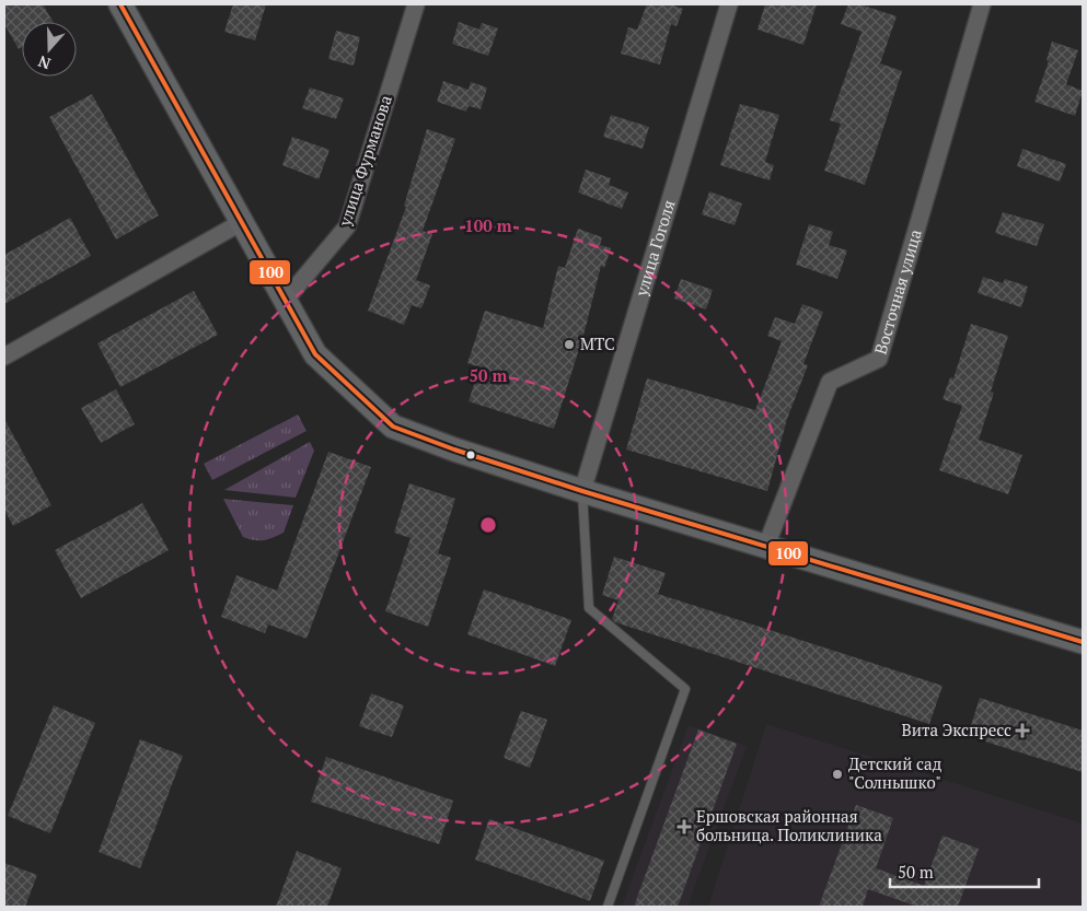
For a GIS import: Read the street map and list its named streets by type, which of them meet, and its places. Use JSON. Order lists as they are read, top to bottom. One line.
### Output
{"streets":{"street":["улица Фурманова","улица Гоголя","Восточная улица"]},"places":{"other":["МТС","Детский сад \"Солнышко\""],"health":["Вита Экспресс","Ершовская районная больница. Поликлиника"]},"lines":["transit line 100"],"scale_bar":"50 m","north":"bottom","rings":["100 m","50 m"]}
